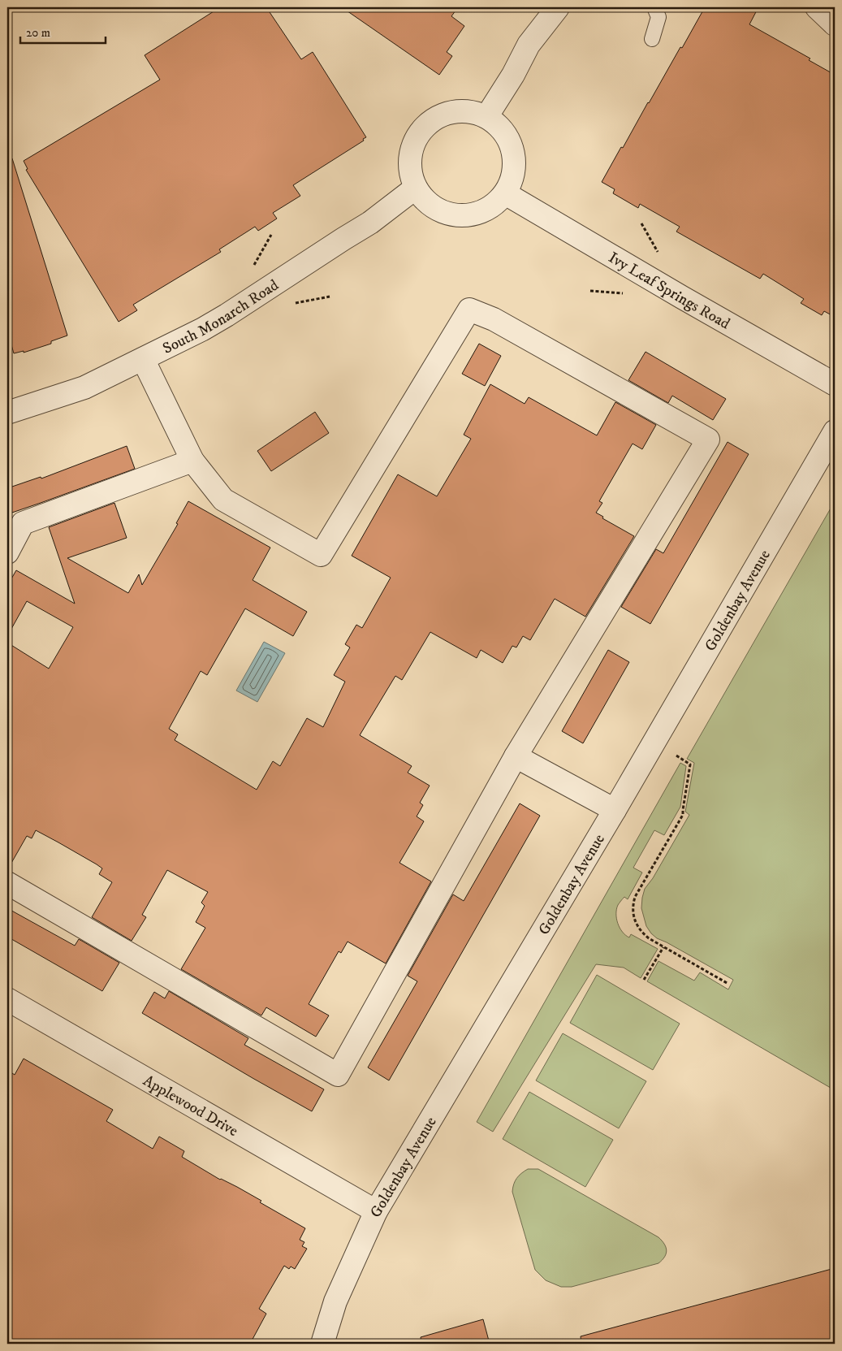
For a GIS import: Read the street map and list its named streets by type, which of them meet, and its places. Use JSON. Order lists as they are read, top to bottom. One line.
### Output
{"streets":{"street":["Ivy Leaf Springs Road","South Monarch Road","Goldenbay Avenue","Applewood Drive"]},"crossings":[["Ivy Leaf Springs Road","South Monarch Road"],["Goldenbay Avenue","Applewood Drive"]],"scale_bar":"20 m"}
